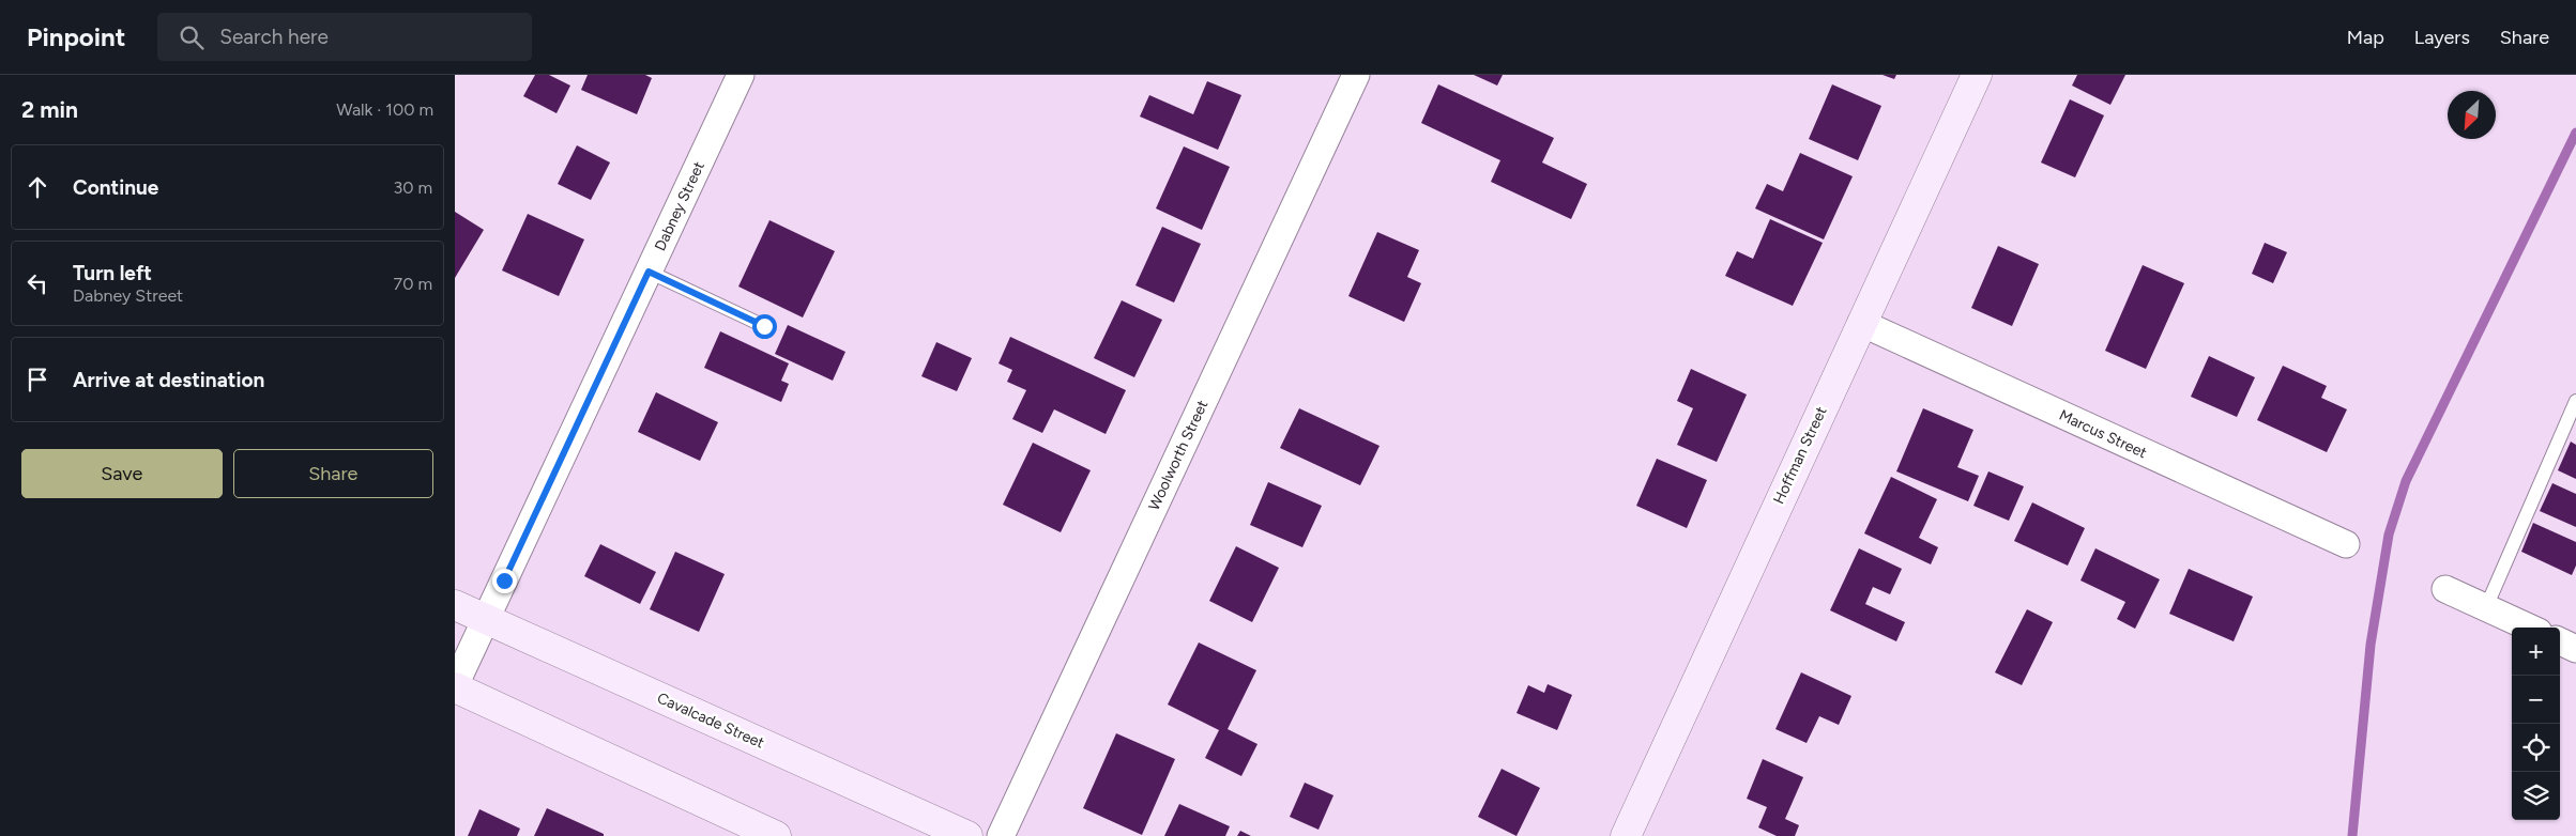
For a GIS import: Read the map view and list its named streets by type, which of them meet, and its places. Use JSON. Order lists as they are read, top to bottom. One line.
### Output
{"streets":{"main road":["Hoffman Street","Cavalcade Street"],"street":["Dabney Street","Marcus Street","Woolworth Street"]},"crossings":[["Dabney Street","Cavalcade Street"],["Marcus Street","Hoffman Street"]],"north":"bottom left","page":{"header":"Pinpoint","search":"Search here","nav":["Map","Layers","Share"],"heading":["2 min","Walk · 100 m"],"list":[["Continue","30 m"],["Turn left","Dabney Street","70 m"],"Arrive at destination"],"buttons":["Save","Share"],"map_buttons":["+","−"]}}
